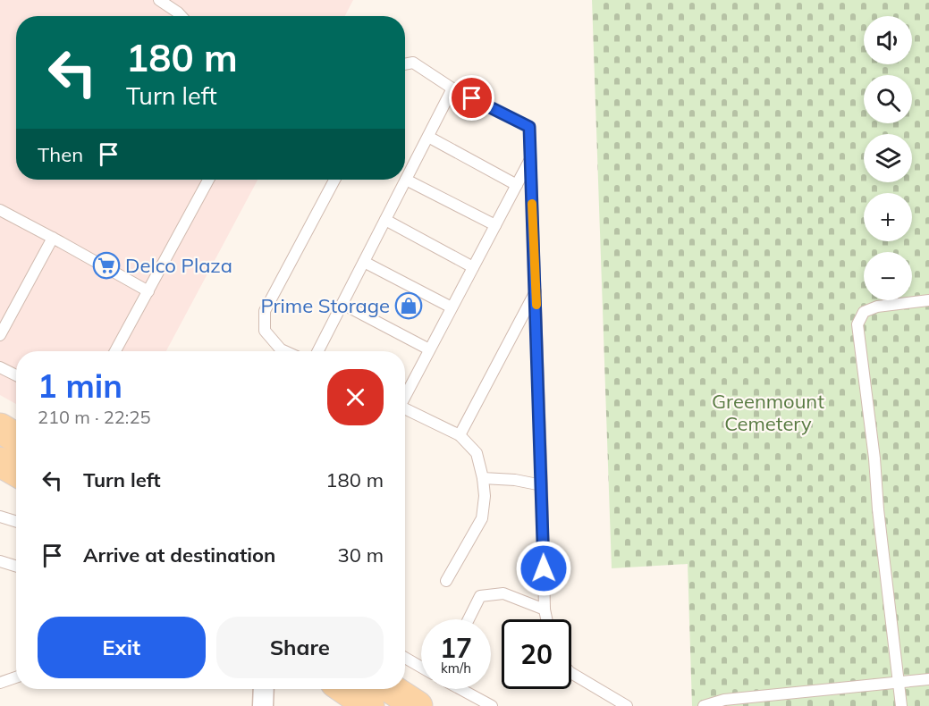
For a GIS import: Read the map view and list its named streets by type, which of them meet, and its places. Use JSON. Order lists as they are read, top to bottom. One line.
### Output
{"parks":["Greenmount Cemetery"],"places":{"supermarket":["Delco Plaza"],"shop":["Prime Storage"]},"page":{"map_buttons":["+","−"],"turn":["180 m","Turn left"],"then":"Then","heading":["1 min","210 m · 22:25"],"list":[{"name":"Turn left","value":"180 m"},{"name":"Arrive at destination","value":"30 m"}],"buttons":["Exit","Share"],"speed":"17 km/h","limit":"20"}}
